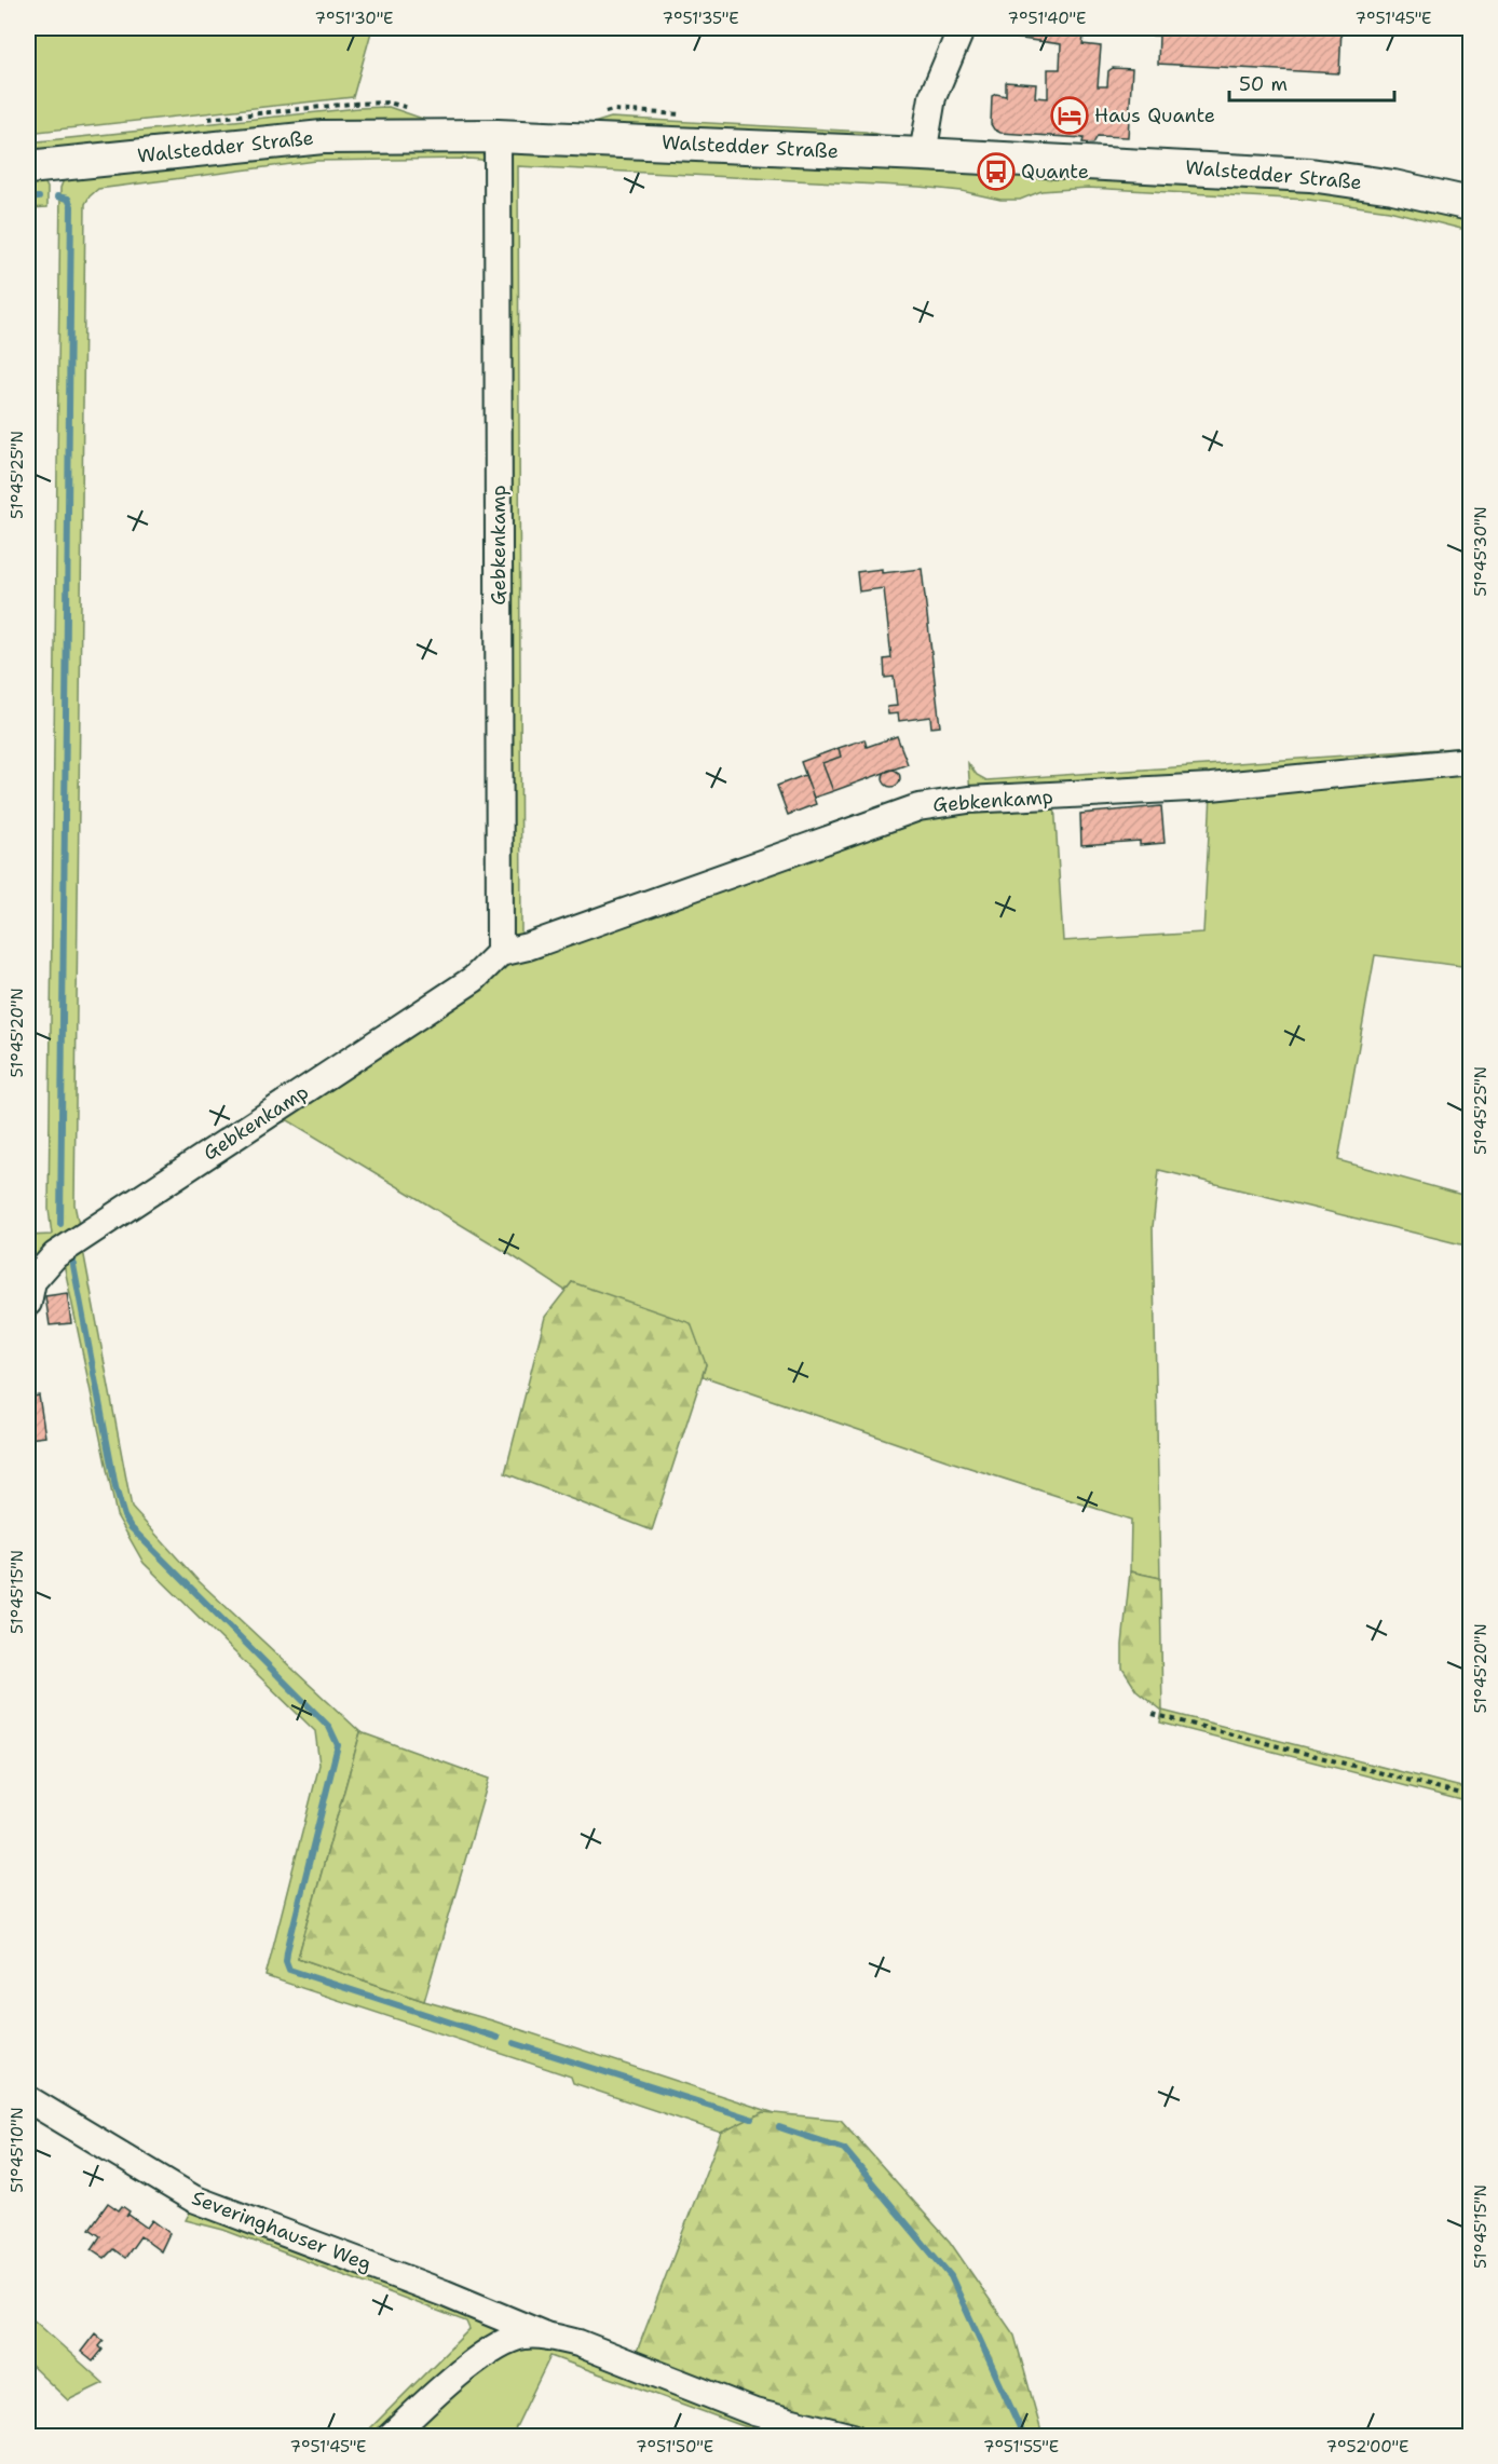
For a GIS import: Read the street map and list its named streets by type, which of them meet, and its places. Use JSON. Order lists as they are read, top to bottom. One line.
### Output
{"streets":{"main road":["Walstedder Straße"],"street":["Gebkenkamp","Severinghauser Weg"]},"crossings":[["Walstedder Straße","Gebkenkamp"]],"places":{"hotel":["Haus Quante"],"bus stop":["Quante"]},"scale_bar":"50 m","coordinates":["7°51'30\"E","7°51'35\"E","7°51'40\"E","7°51'45\"E","51°45'25\"N","51°45'30\"N","51°45'20\"N","51°45'15\"N","51°45'10\"N","7°51'50\"E","7°51'55\"E","7°52'00\"E"]}
